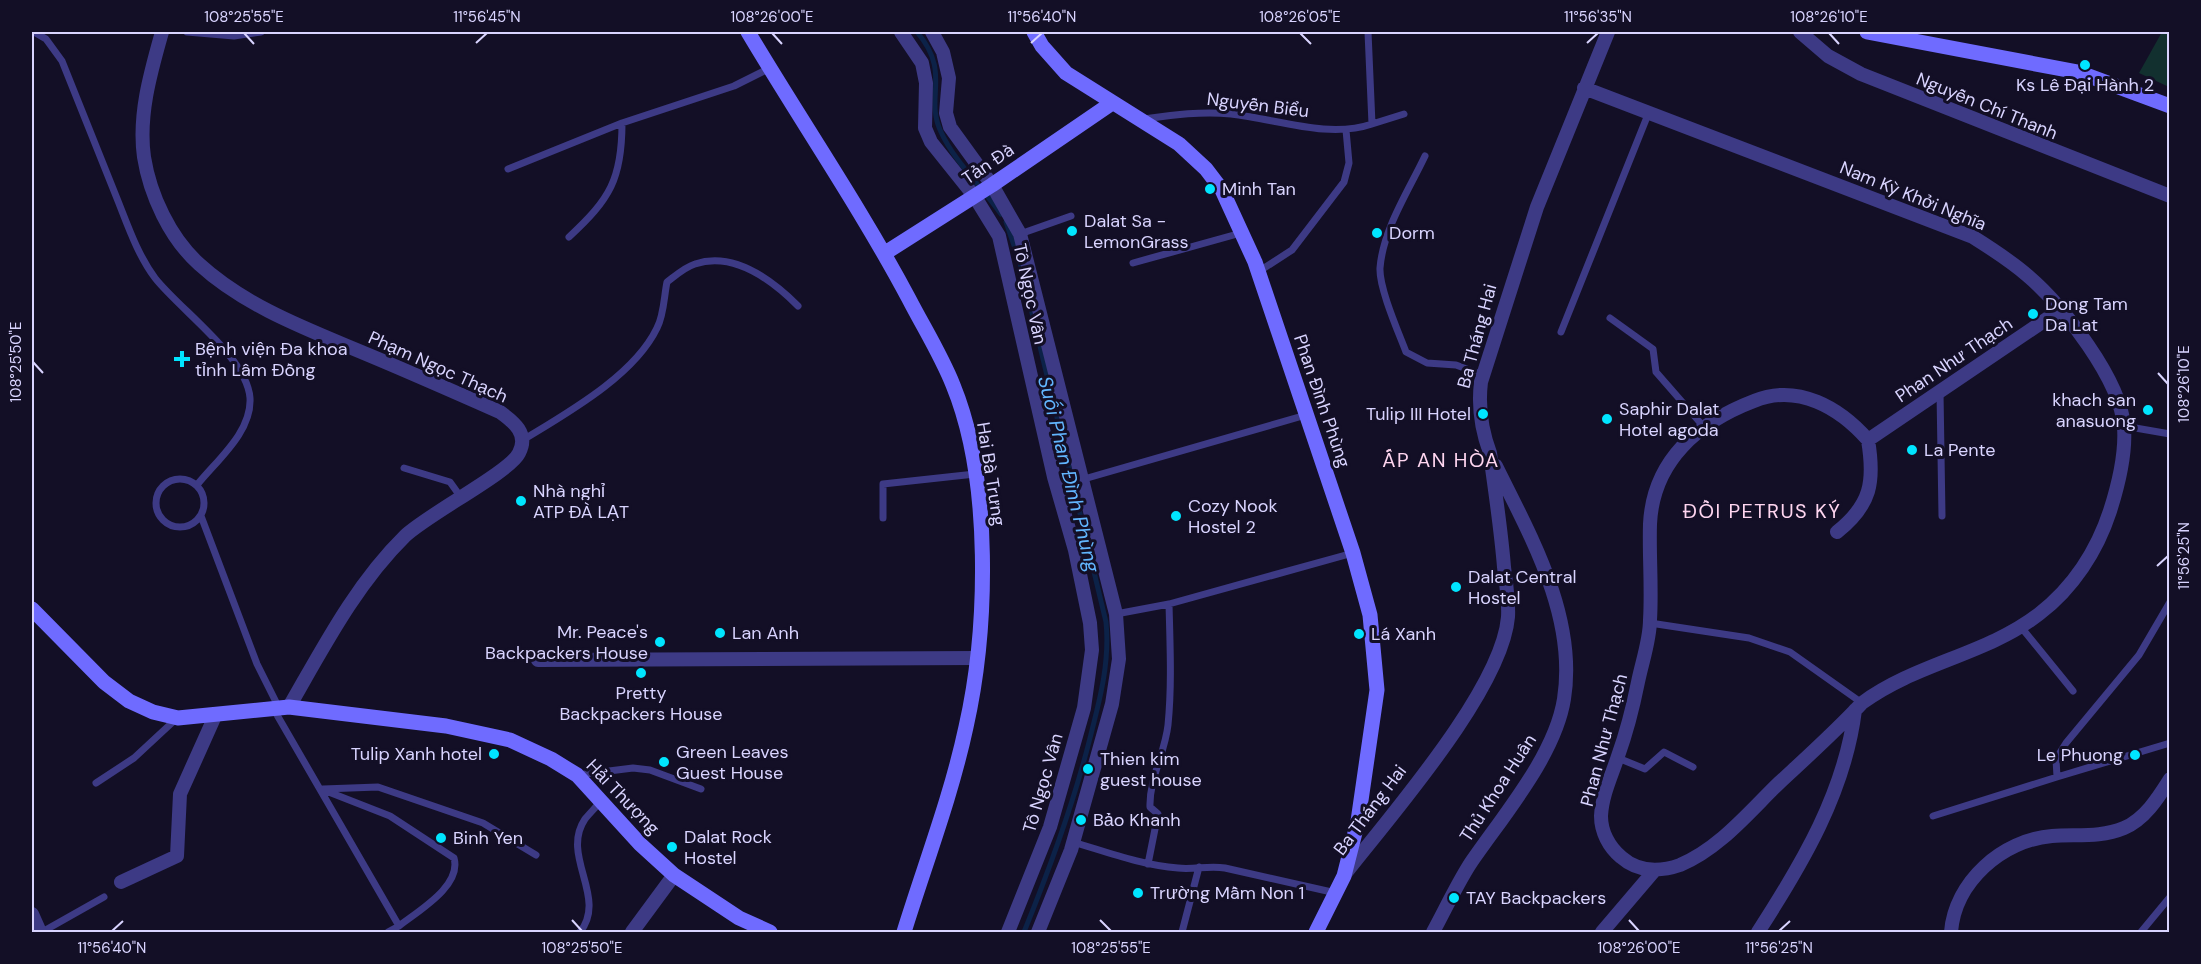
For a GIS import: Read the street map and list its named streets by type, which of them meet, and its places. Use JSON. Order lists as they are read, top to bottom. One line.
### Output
{"streets":{"street":["Nguyễn Chí Thanh","Tản Đà","Nam Kỳ Khởi Nghĩa","Tô Ngọc Vân","Ba Tháng Hai","Phan Như Thạch","Phạm Ngọc Thạch","Phan Đình Phùng","Hai Bà Trưng","Thủ Khoa Huân","Hải Thượng"],"lane":["Nguyễn Biểu"]},"crossings":[["Nguyễn Biểu","Phan Đình Phùng"],["Tản Đà","Tô Ngọc Vân"],["Tản Đà","Phan Đình Phùng"],["Tản Đà","Hai Bà Trưng"],["Nam Kỳ Khởi Nghĩa","Ba Tháng Hai"],["Nam Kỳ Khởi Nghĩa","Phan Như Thạch"],["Ba Tháng Hai","Phan Đình Phùng"],["Ba Tháng Hai","Thủ Khoa Huân"]],"districts":["ẤP AN HÒA","ĐỒI PETRUS KÝ"],"water":["Suối Phan Đình Phùng"],"places":{"other":["Ks Lê Đại Hành 2","Minh Tan","Dalat Sa - LemonGrass","Dorm","Dong Tam Da Lat","khach san anasuong","Tulip III Hotel","Saphir Dalat Hotel agoda","La Pente","Nhà nghỉ ATP ĐÀ LẠT","Cozy Nook Hostel 2","Dalat Central Hostel","Lan Anh","Lá Xanh","Mr. Peace's Backpackers House","Pretty Backpackers House","Tulip Xanh hotel","Le Phuong","Green Leaves Guest House","Thien kim guest house","Bảo Khanh","Binh Yen","Dalat Rock Hostel","Trường Mầm Non 1","TAY Backpackers"],"health":["Bệnh viện Đa khoa tỉnh Lâm Đồng"]},"coordinates":["108°25'55\"E","11°56'45\"N","108°26'00\"E","11°56'40\"N","108°26'05\"E","11°56'35\"N","108°26'10\"E","108°25'50\"E","11°56'25\"N"]}
